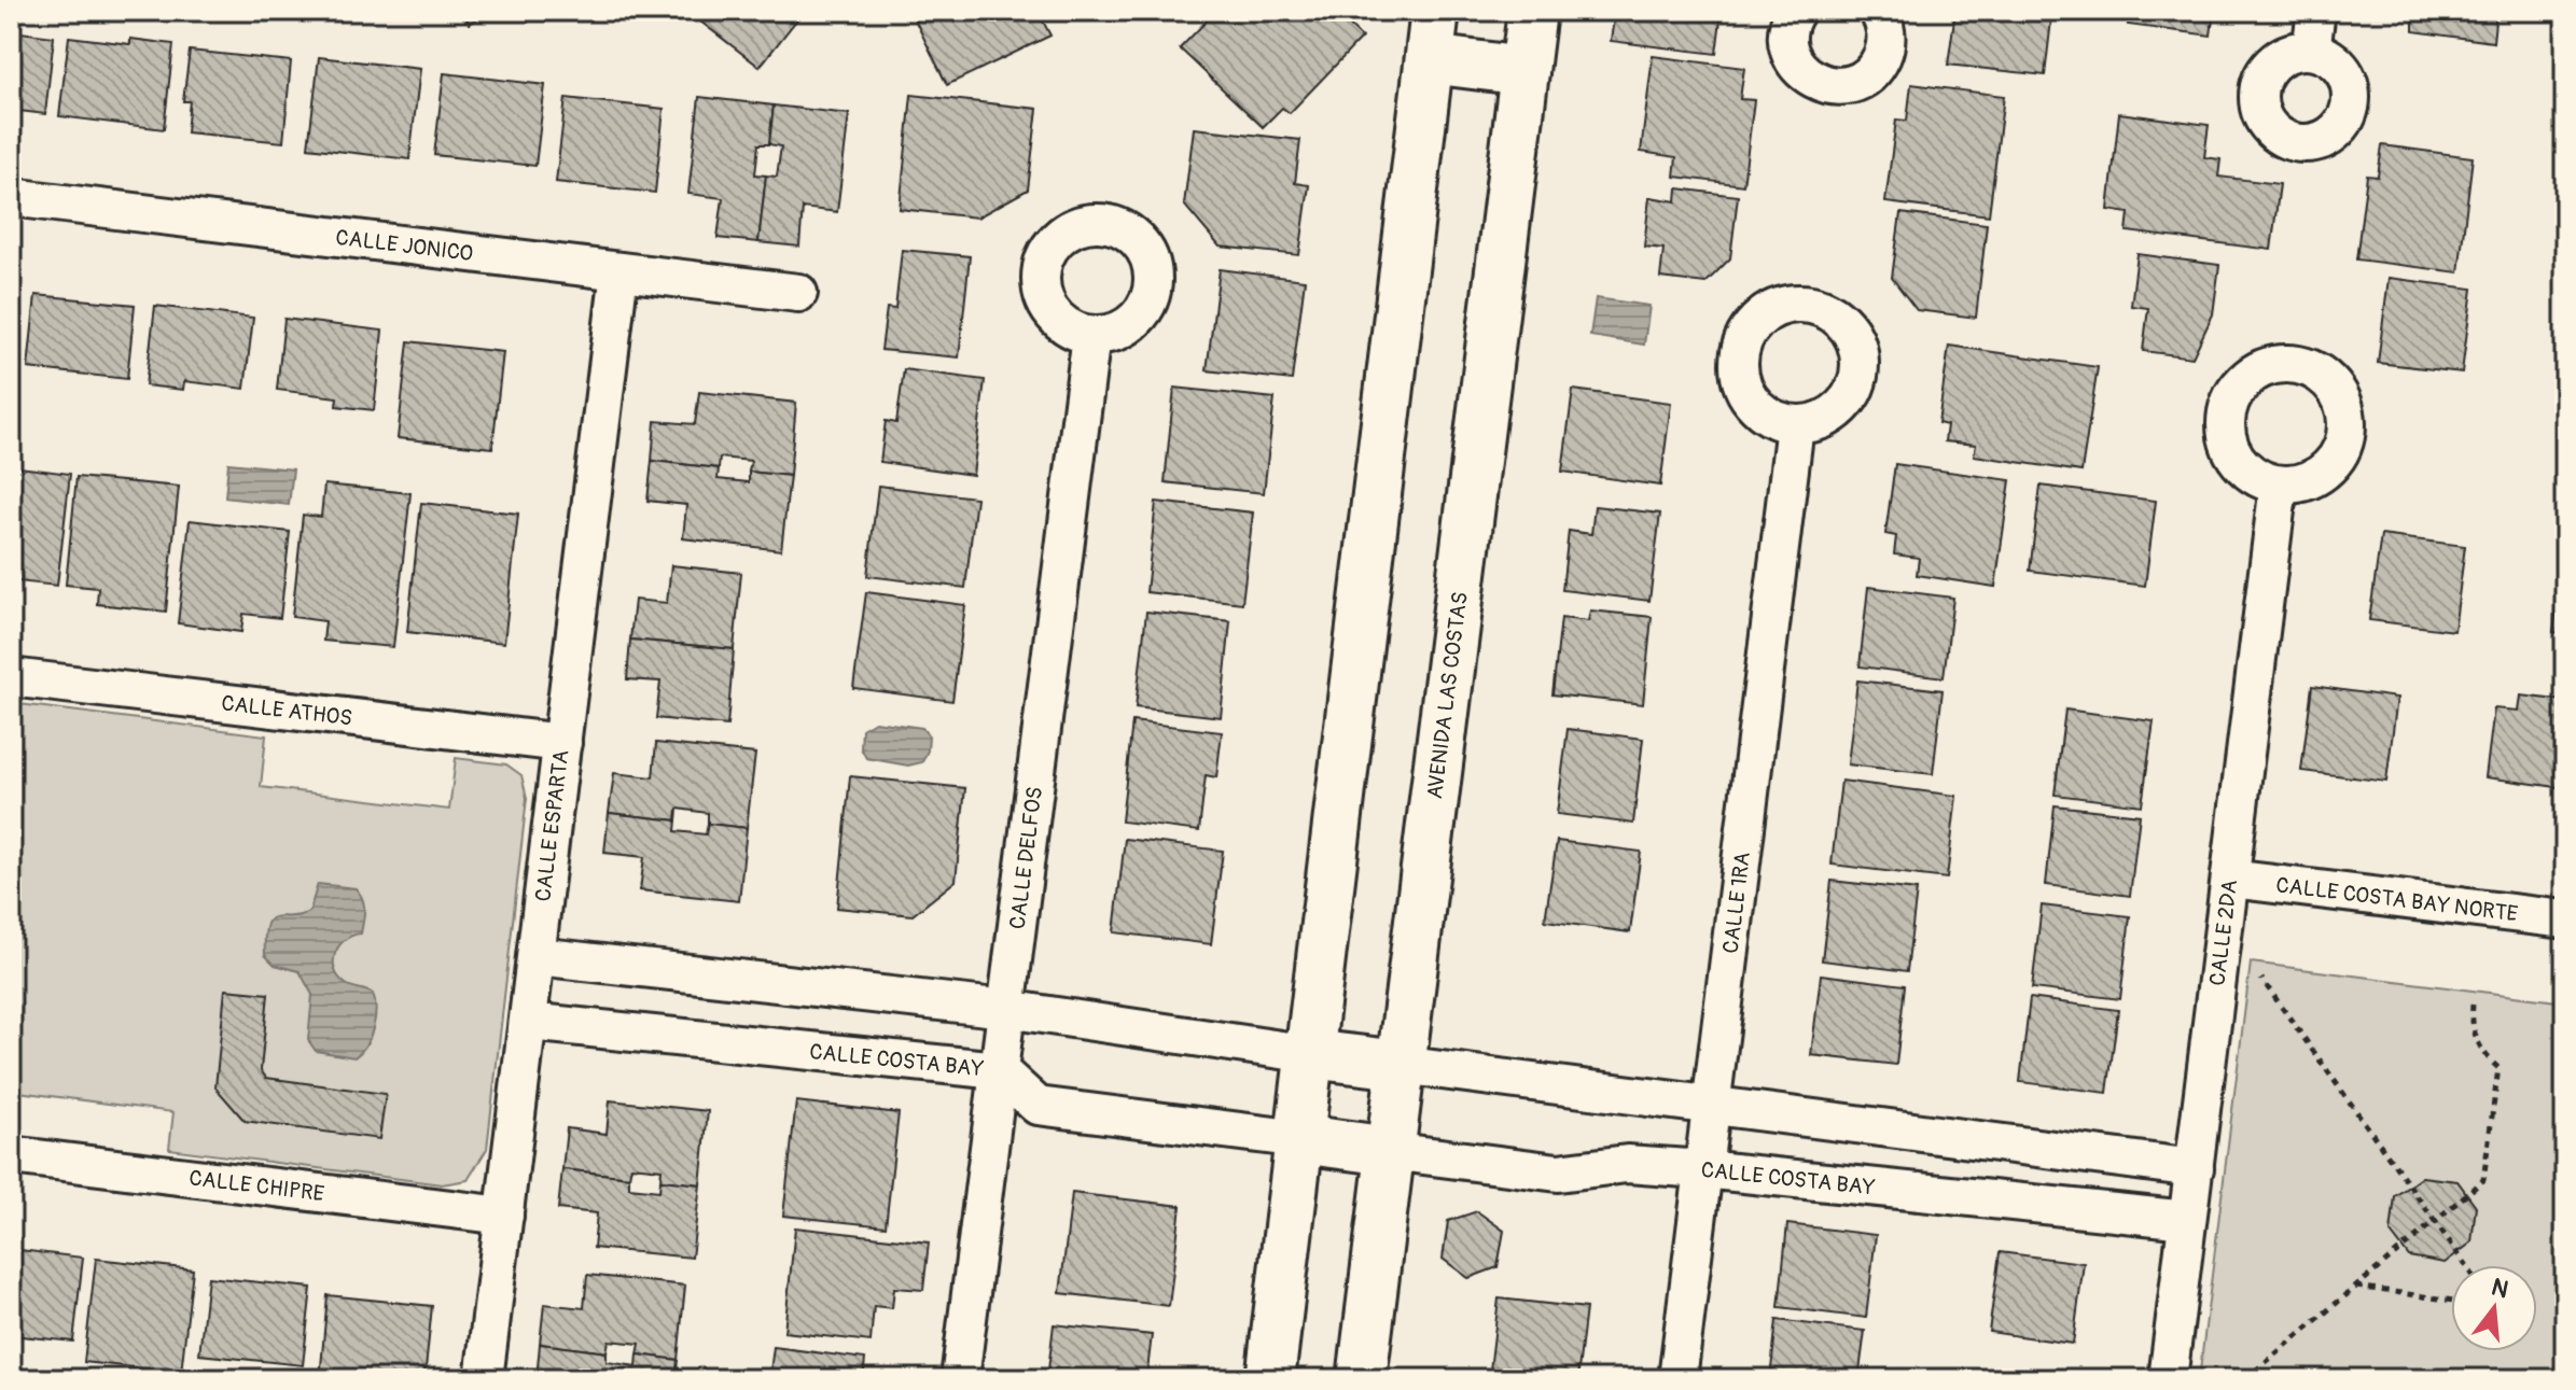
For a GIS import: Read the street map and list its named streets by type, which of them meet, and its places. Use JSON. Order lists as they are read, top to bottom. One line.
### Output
{"streets":{"street":["CALLE JONICO","AVENIDA LAS COSTAS","CALLE ATHOS","CALLE ESPARTA","CALLE DELFOS","CALLE COSTA BAY NORTE","CALLE 1RA","CALLE 2DA","CALLE COSTA BAY","CALLE CHIPRE"]},"crossings":[["CALLE JONICO","CALLE ESPARTA"],["AVENIDA LAS COSTAS","CALLE COSTA BAY"],["CALLE ATHOS","CALLE ESPARTA"],["CALLE ESPARTA","CALLE COSTA BAY"],["CALLE ESPARTA","CALLE CHIPRE"],["CALLE DELFOS","CALLE COSTA BAY"],["CALLE COSTA BAY NORTE","CALLE 2DA"],["CALLE 1RA","CALLE COSTA BAY"],["CALLE 2DA","CALLE COSTA BAY"]],"north":"top"}
